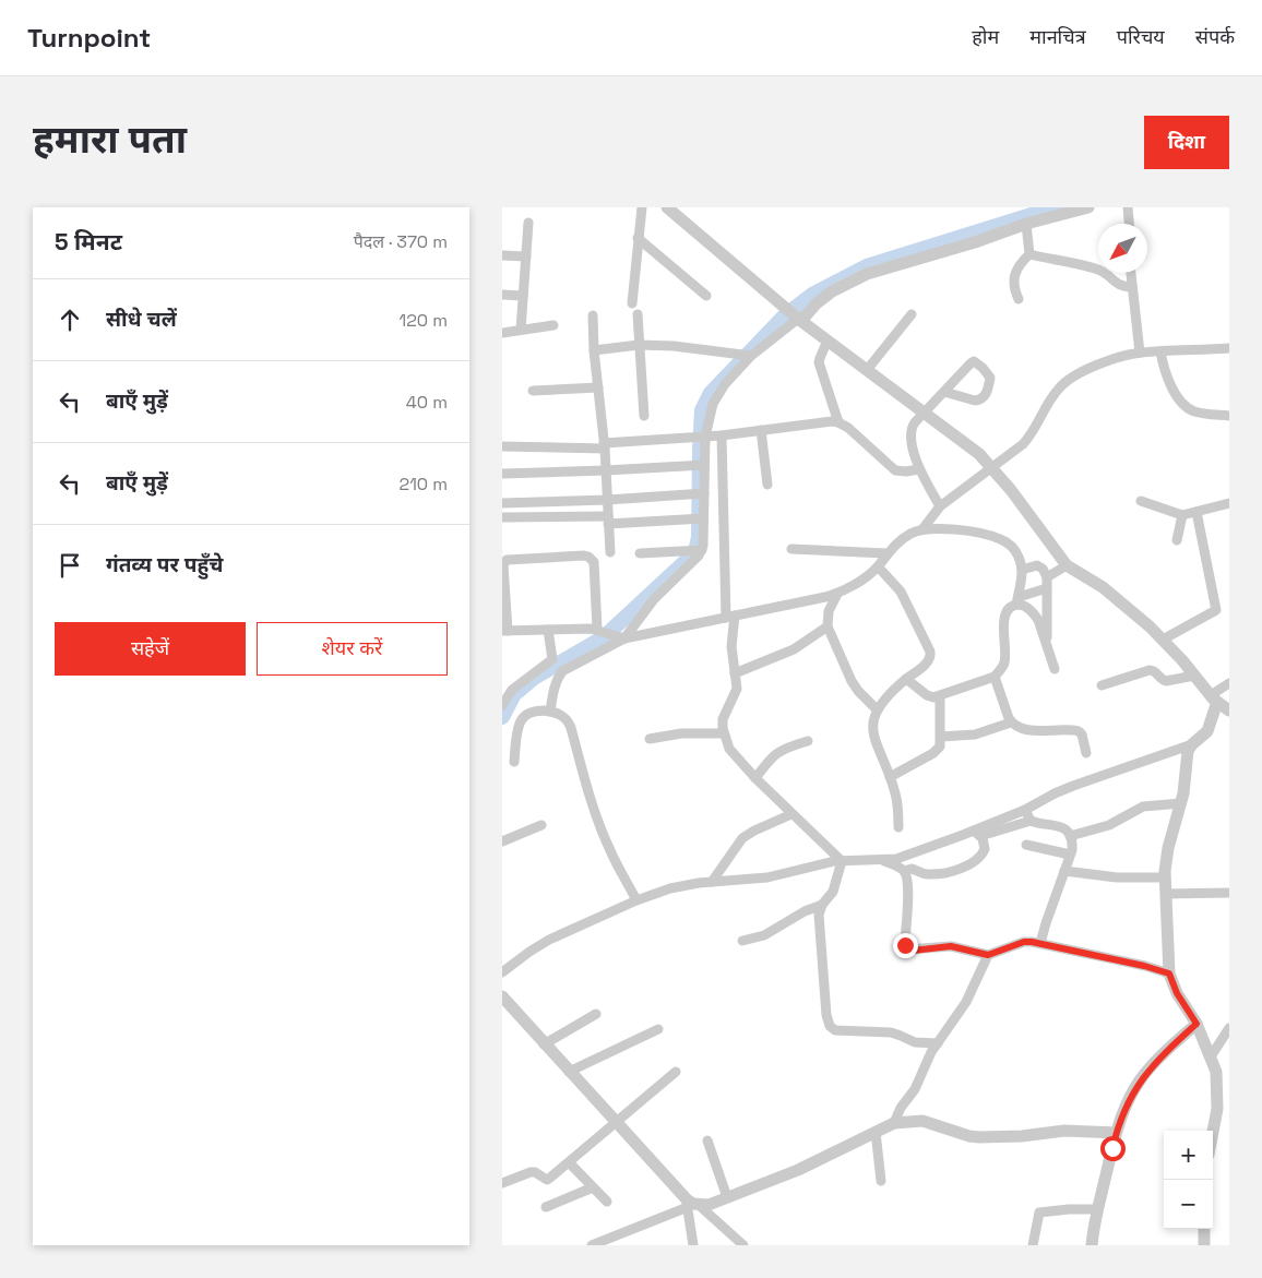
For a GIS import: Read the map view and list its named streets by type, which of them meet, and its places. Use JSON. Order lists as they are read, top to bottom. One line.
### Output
{"north":"bottom left","page":{"header":"Turnpoint","nav":["होम","मानचित्र","परिचय","संपर्क"],"title":"हमारा पता","buttons":["दिशा",["सहेजें","शेयर करें"]],"heading":["5 मिनट","पैदल · 370 m"],"list":[["सीधे चलें","120 m"],["बाएँ मुड़ें","40 m"],["बाएँ मुड़ें","210 m"],"गंतव्य पर पहुँचे"],"map_buttons":["+","−"]}}
